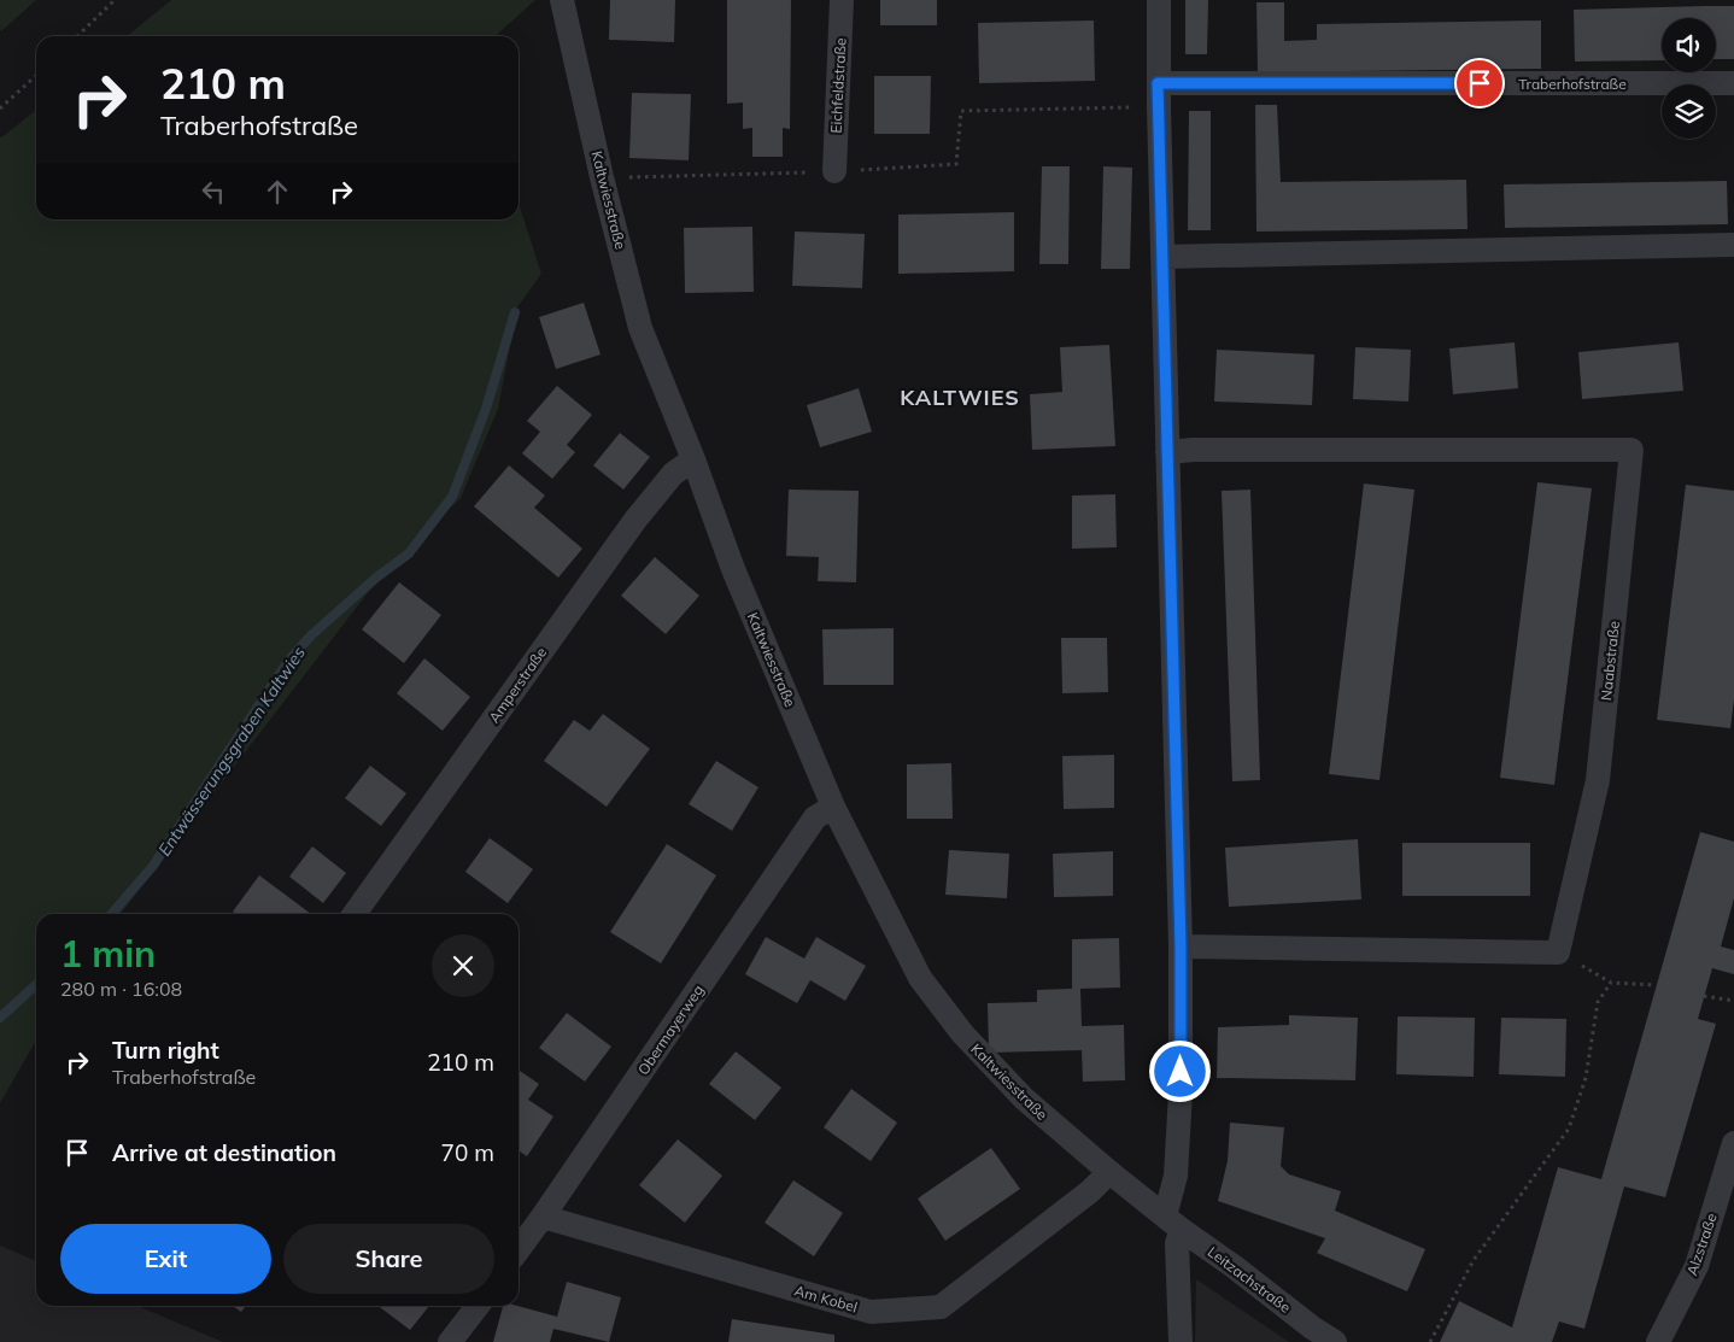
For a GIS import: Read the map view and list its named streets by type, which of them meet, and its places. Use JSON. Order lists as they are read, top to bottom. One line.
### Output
{"streets":{"street":["Traberhofstraße","Eichfeldstraße","Kaltwiesstraße","Naabstraße","Amperstraße","Obermayerweg","Alzstraße","Leitzachstraße","Am Kobel"]},"crossings":[["Kaltwiesstraße","Amperstraße"],["Kaltwiesstraße","Obermayerweg"],["Kaltwiesstraße","Leitzachstraße"],["Kaltwiesstraße","Am Kobel"],["Obermayerweg","Am Kobel"]],"districts":["KALTWIES"],"water":["Entwässerungsgraben Kaltwies"],"page":{"turn":["210 m","Traberhofstraße"],"heading":["1 min","280 m · 16:08"],"list":[{"name":"Turn right","note":"Traberhofstraße","value":"210 m"},{"name":"Arrive at destination","value":"70 m"}],"buttons":["Exit","Share"]}}
